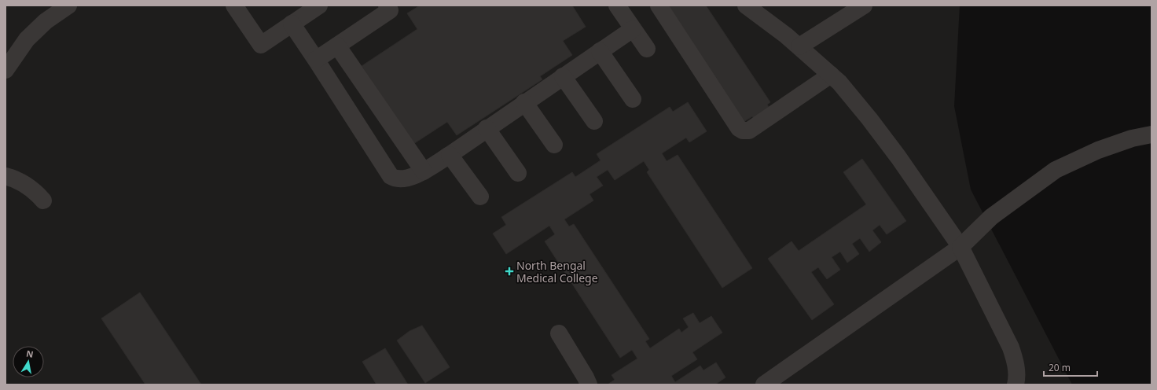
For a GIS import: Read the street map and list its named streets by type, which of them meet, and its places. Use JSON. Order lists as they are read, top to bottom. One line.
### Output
{"places":{"health":["North Bengal Medical College"]},"scale_bar":"20 m","north":"top"}
